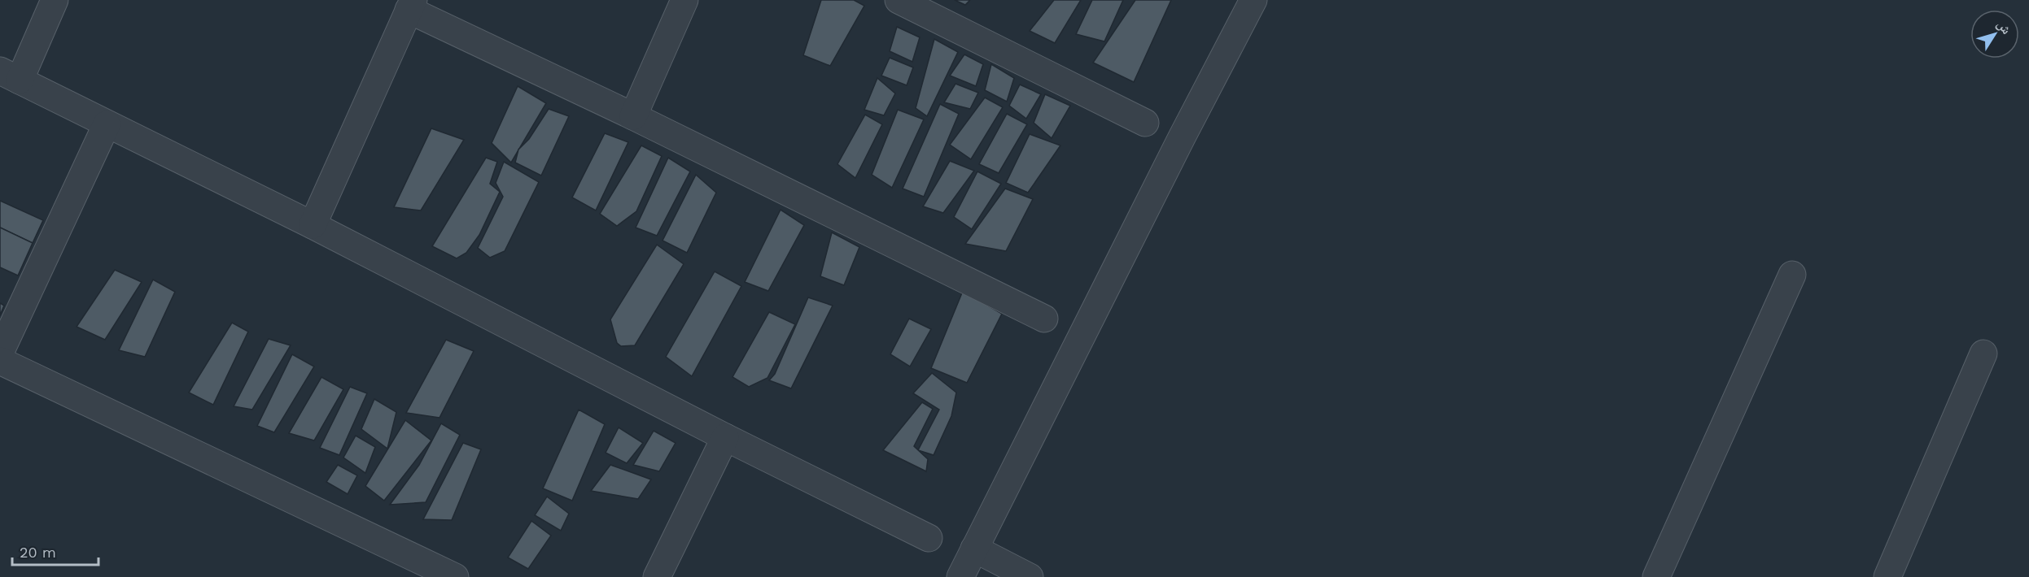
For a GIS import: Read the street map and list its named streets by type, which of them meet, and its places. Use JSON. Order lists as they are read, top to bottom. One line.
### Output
{"scale_bar":"20 m","north":"top right"}
